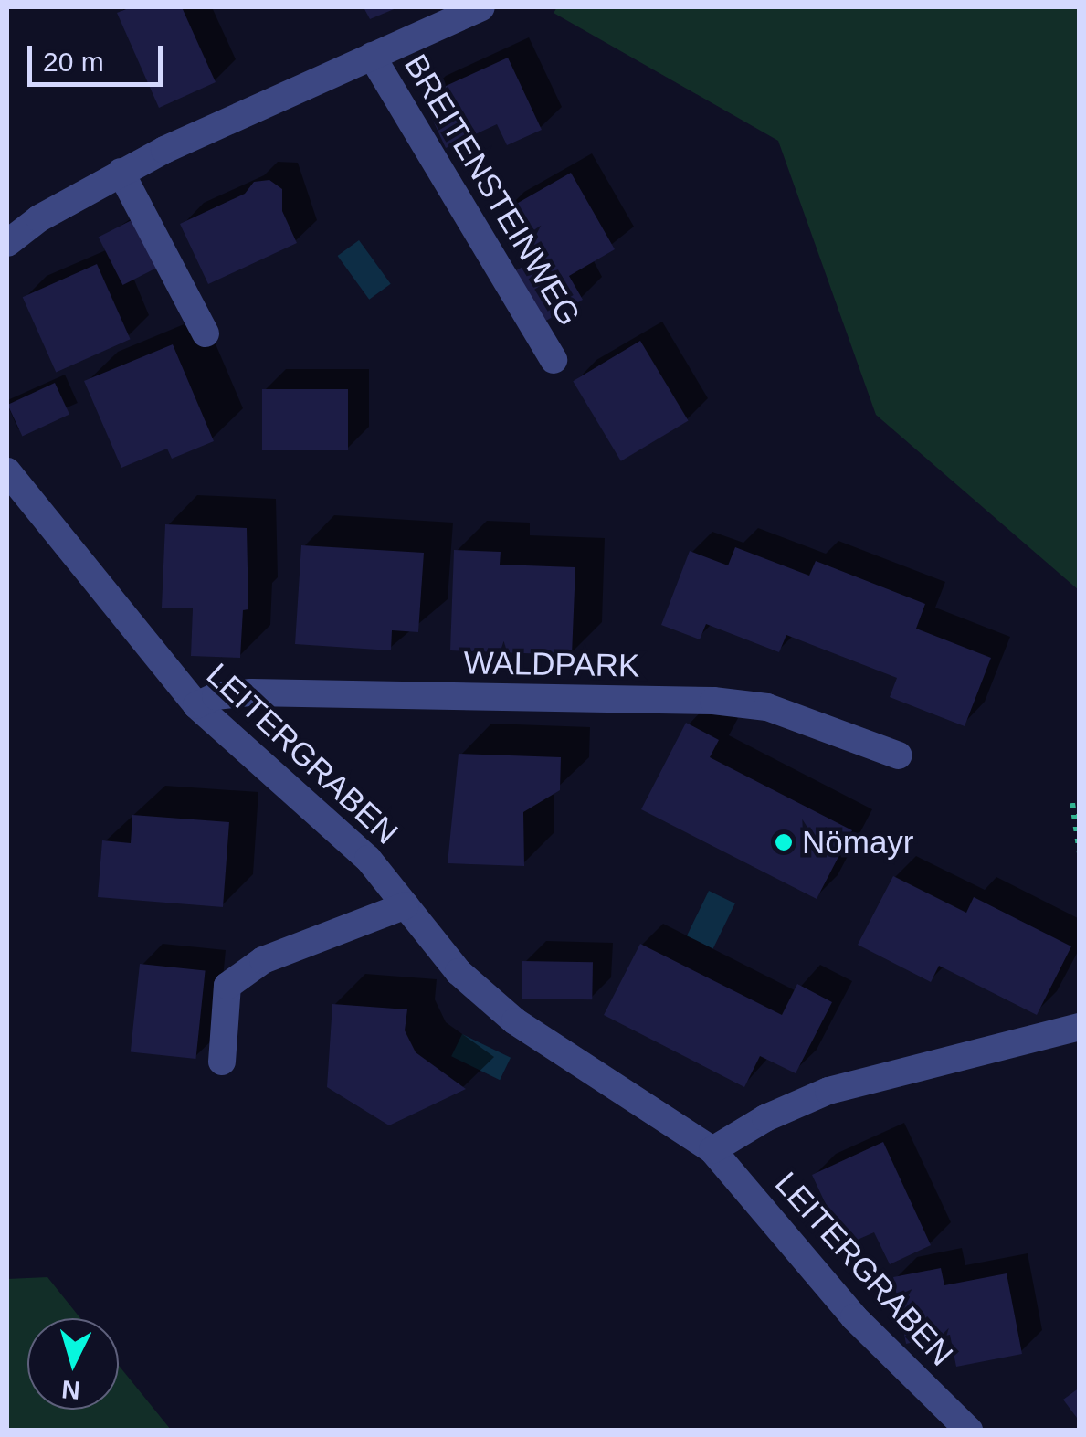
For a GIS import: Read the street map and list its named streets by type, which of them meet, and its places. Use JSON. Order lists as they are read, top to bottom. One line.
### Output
{"streets":{"street":["BREITENSTEINWEG","WALDPARK","LEITERGRABEN"]},"crossings":[["WALDPARK","LEITERGRABEN"]],"places":["Nömayr"],"scale_bar":"20 m","north":"bottom"}
